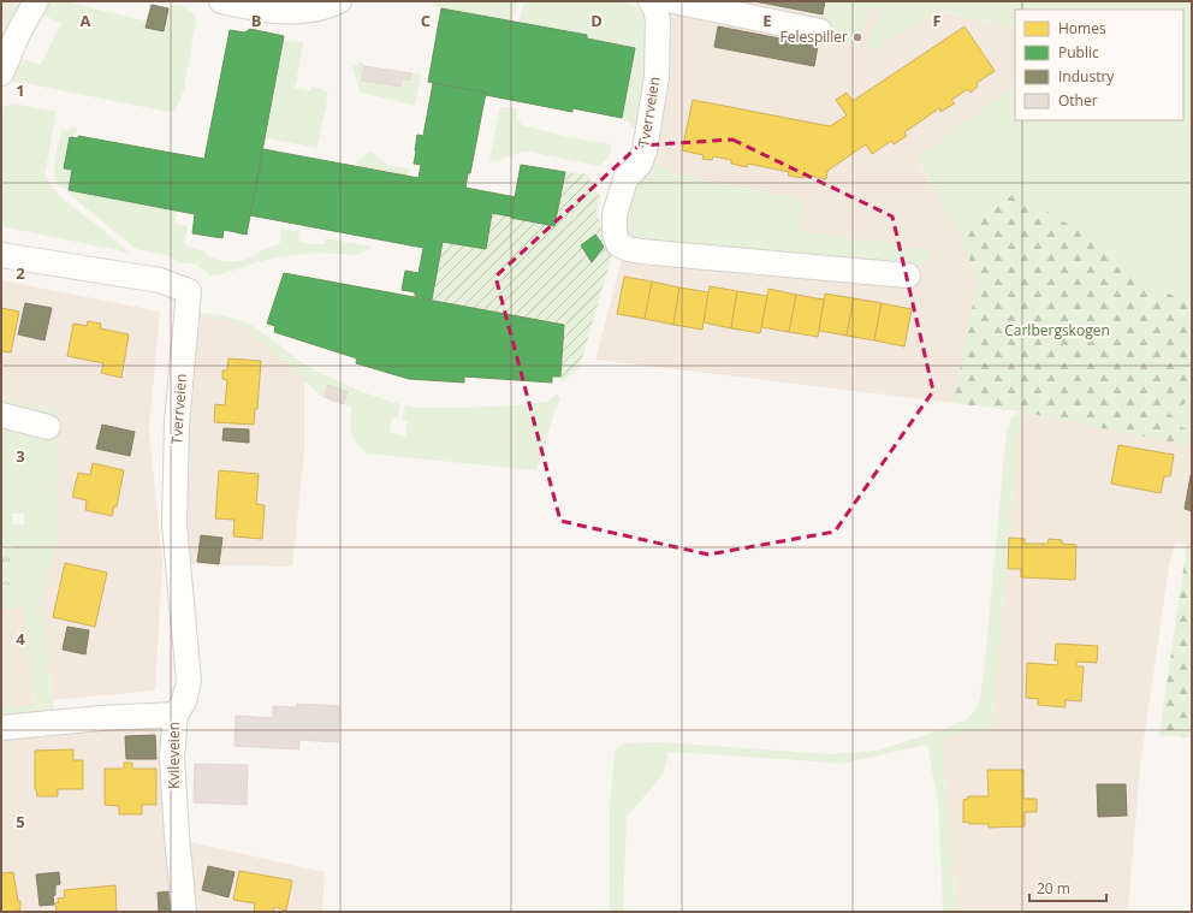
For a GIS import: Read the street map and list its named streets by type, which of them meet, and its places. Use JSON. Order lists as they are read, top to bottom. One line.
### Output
{"streets":{"street":["Tverrveien","Kvileveien"]},"crossings":[["Tverrveien","Kvileveien"]],"parks":["Carlbergskogen"],"places":["Felespiller"],"legend":["Homes","Public","Industry","Other"],"scale_bar":"20 m","grid":{"columns":["A","B","C","D","E","F"],"rows":["1","2","3","4","5"]}}
